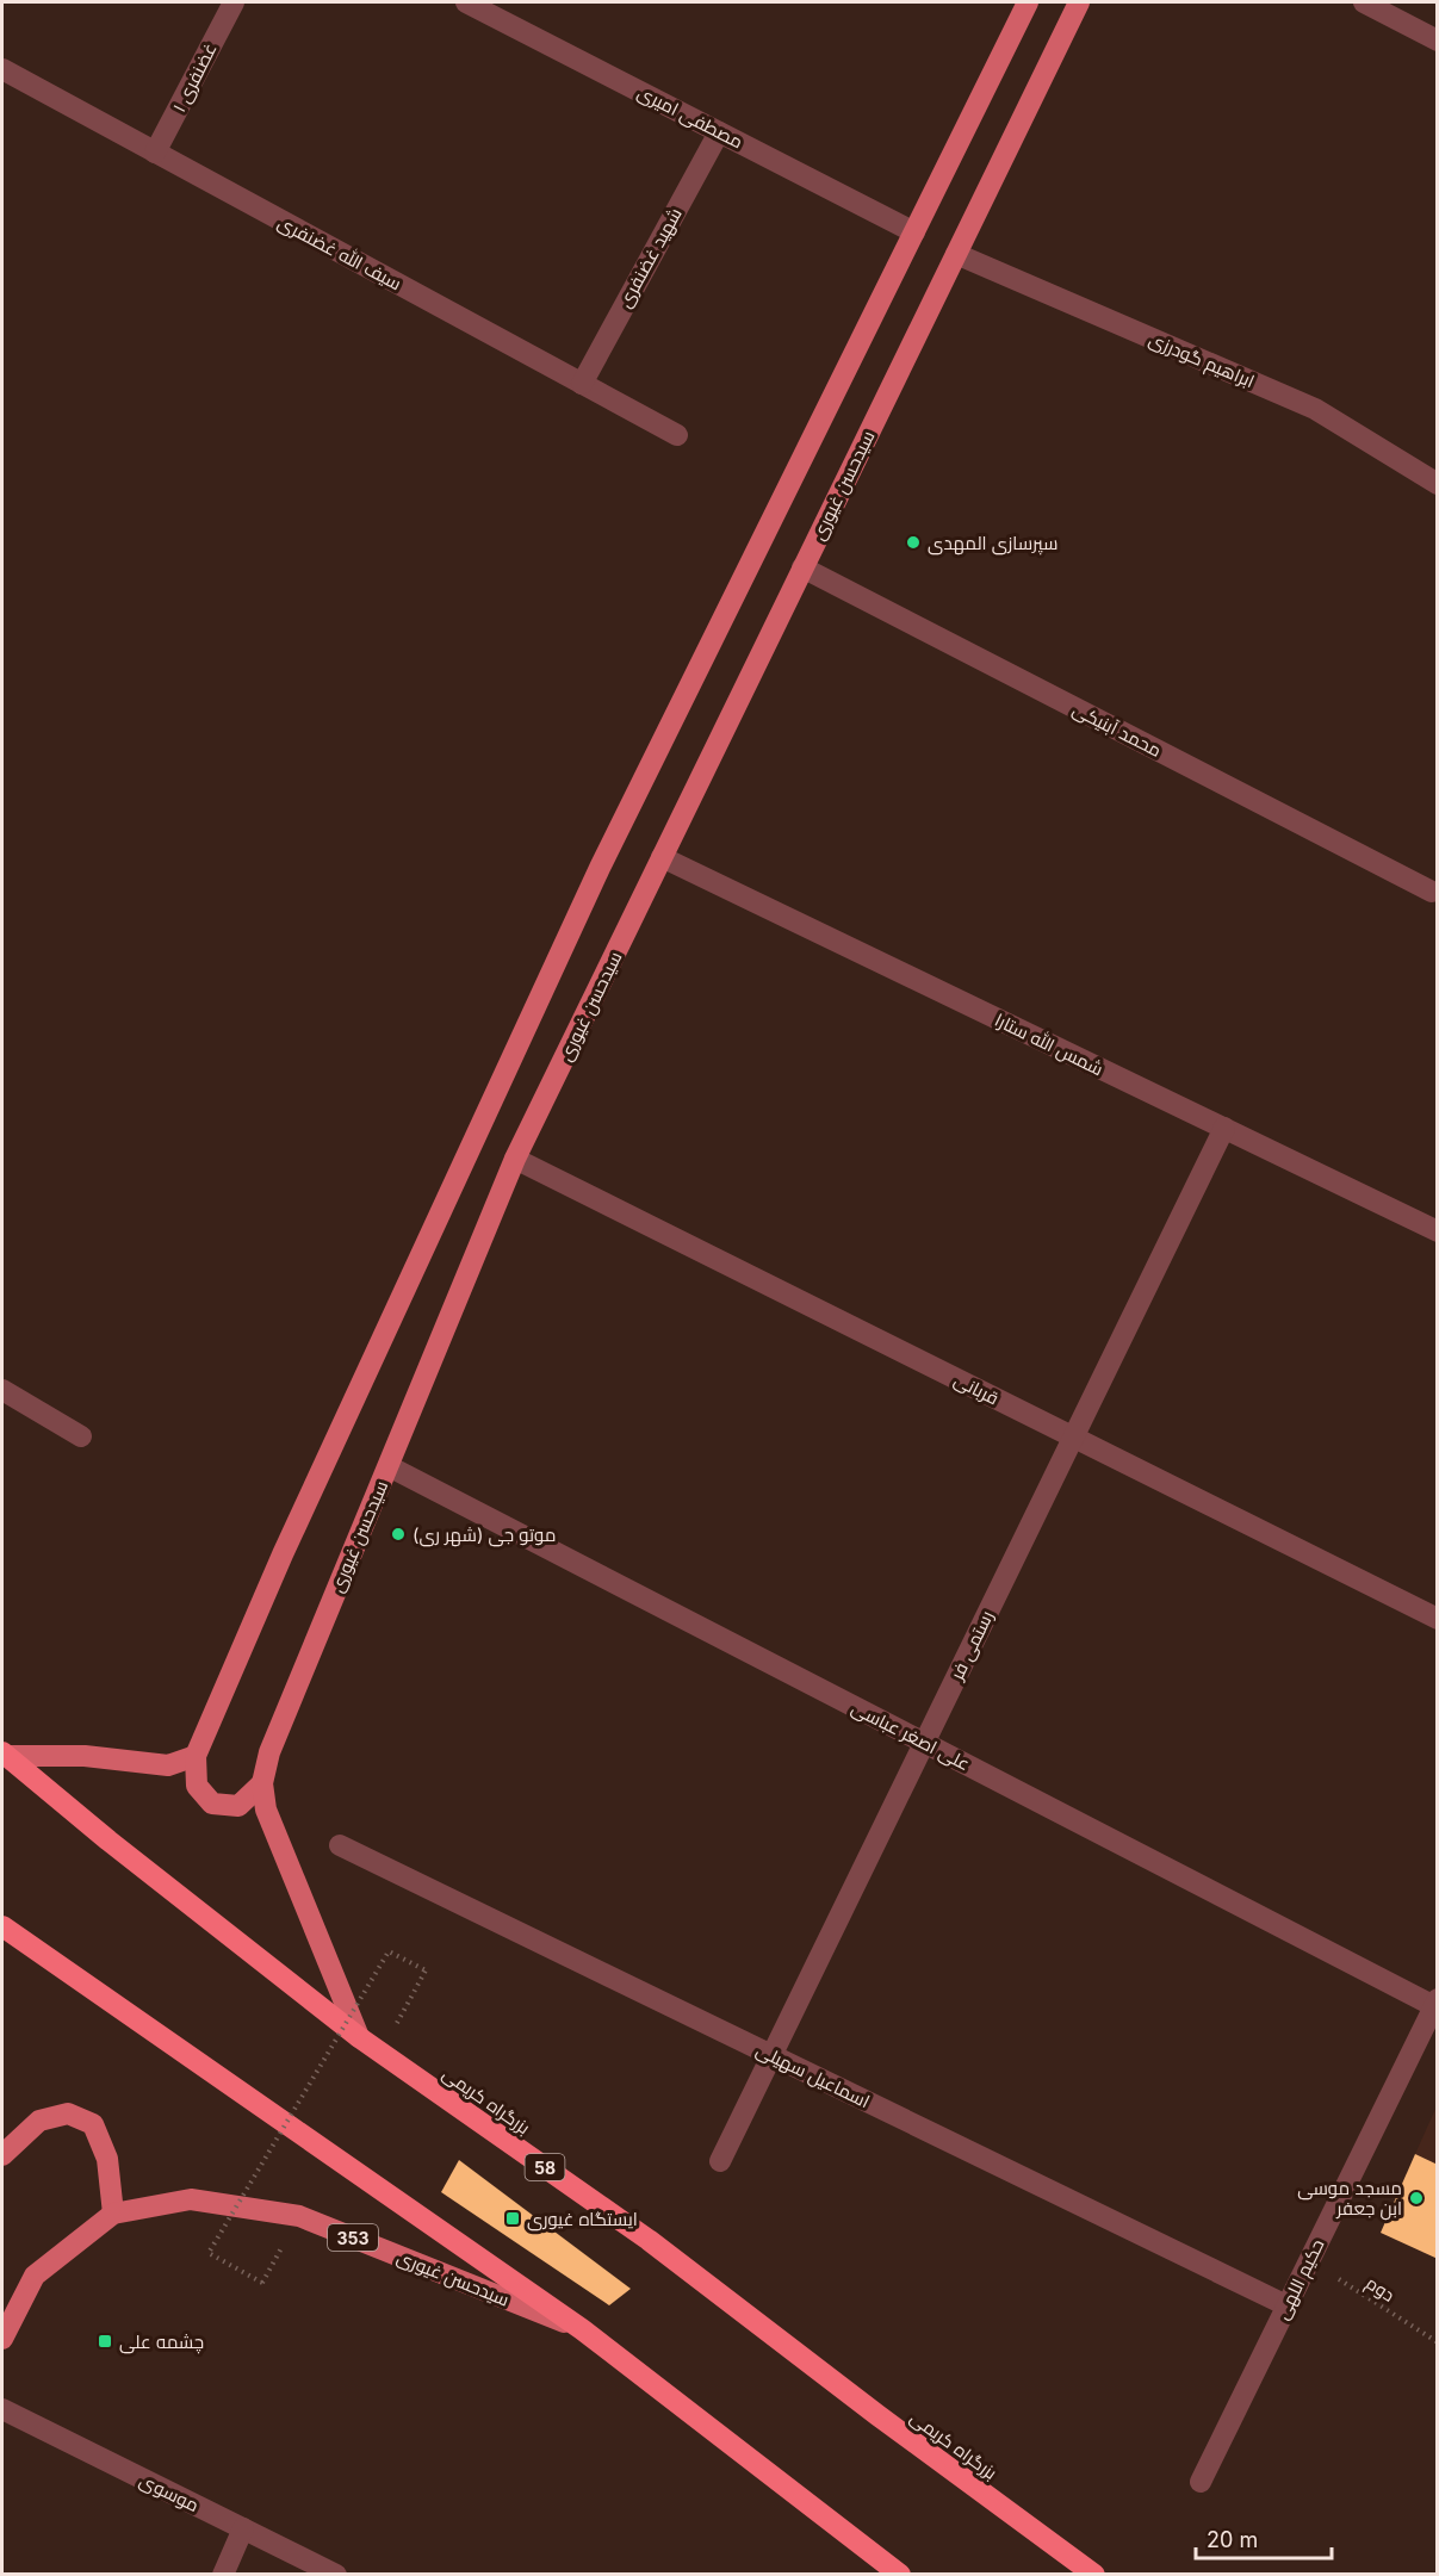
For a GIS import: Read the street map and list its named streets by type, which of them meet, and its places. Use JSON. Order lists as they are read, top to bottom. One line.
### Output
{"streets":{"highway":["بزرگراه کریمی","58"],"main road":["سیدحسن غیوری","353"],"street":["غضنفری ۱","مصطفی امیری","سیف الله غضنفری","شهید غضنفری","ابراهیم گودرزی","محمد آبنیکی","شمس الله ستارا","قربانی","رستمی فر","علی اصغر عباسی","اسماعیل سهیلی","حکیم اللهی","موسوی"],"path":["دوم"]},"crossings":[["غضنفری ۱","سیف الله غضنفری"],["مصطفی امیری","شهید غضنفری"],["سیف الله غضنفری","شهید غضنفری"],["ابراهیم گودرزی","سیدحسن غیوری"],["سیدحسن غیوری","محمد آبنیکی"],["سیدحسن غیوری","شمس الله ستارا"],["سیدحسن غیوری","قربانی"],["سیدحسن غیوری","علی اصغر عباسی"],["سیدحسن غیوری","بزرگراه کریمی"],["شمس الله ستارا","رستمی فر"],["قربانی","رستمی فر"],["رستمی فر","علی اصغر عباسی"],["رستمی فر","اسماعیل سهیلی"],["علی اصغر عباسی","حکیم اللهی"],["اسماعیل سهیلی","حکیم اللهی"],["حکیم اللهی","دوم"]],"places":{"other":["سپرسازی المهدی","موتو جی (شهر ری)","مسجد موسی ابن جعفر"],"transit":["ایستگاه غیوری","چشمه علی"]},"scale_bar":"20 m"}
